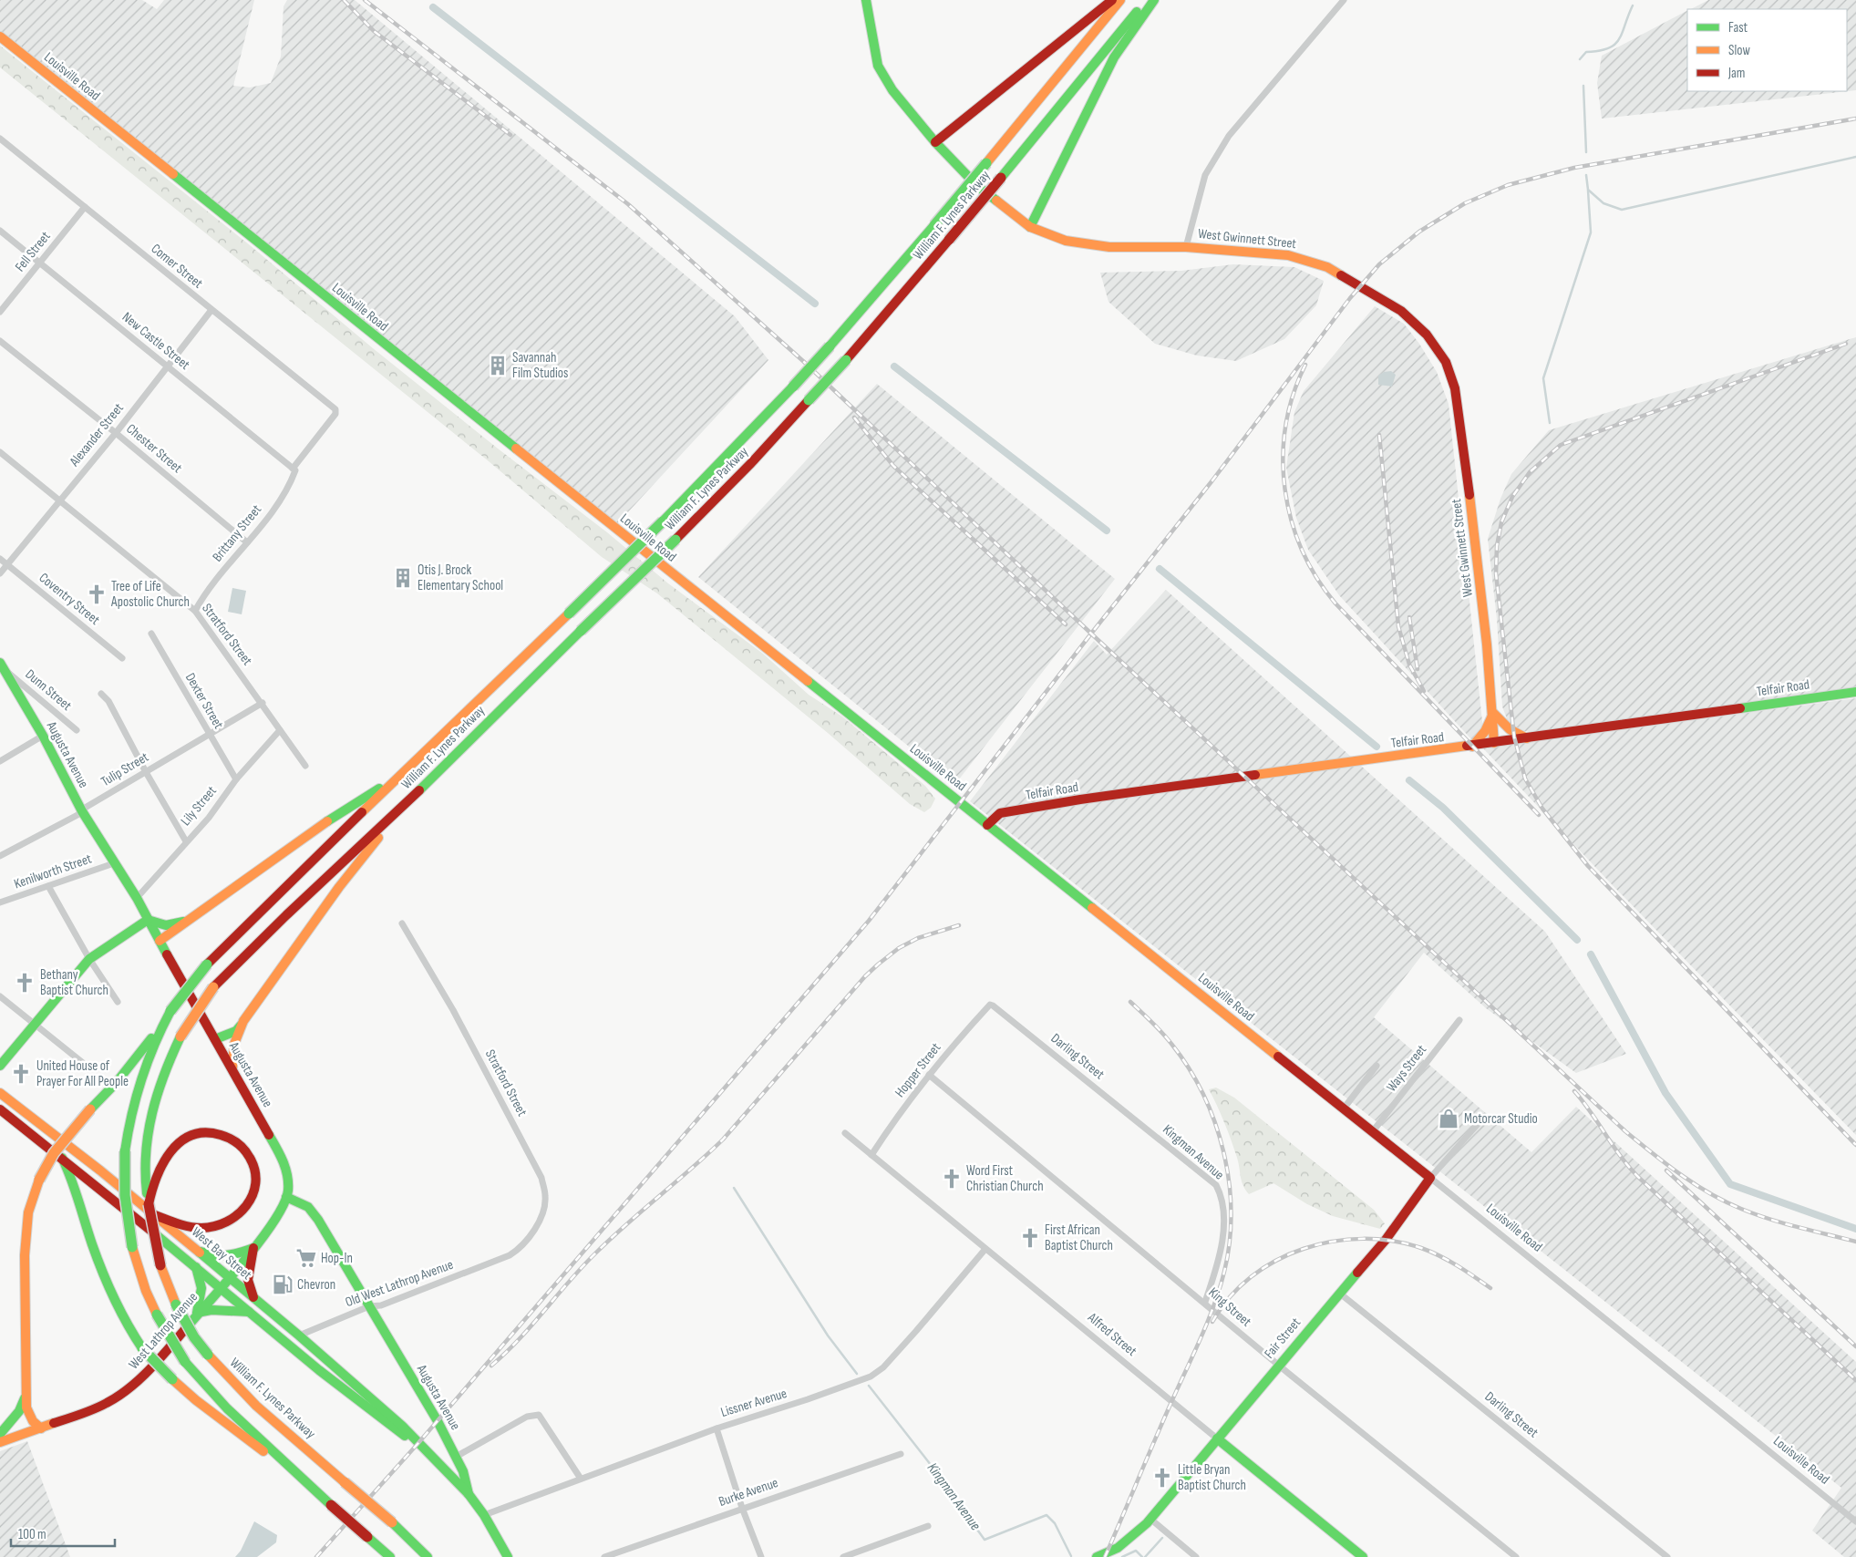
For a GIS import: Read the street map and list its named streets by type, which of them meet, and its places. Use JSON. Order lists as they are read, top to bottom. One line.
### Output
{"streets":{"main road":["Louisville Road","William F. Lynes Parkway","West Gwinnett Street","Telfair Road","Augusta Avenue","West Bay Street","West Lathrop Avenue","Alfred Street","Fair Street"],"street":["Fell Street","Comer Street","New Castle Street","Alexander Street","Chester Street","Brittany Street","Coventry Street","Stratford Street","Dunn Street","Dexter Street","Tulip Street","Lily Street","Kenilworth Street","Darling Street","Ways Street","Hopper Street","Kingman Avenue","Old West Lathrop Avenue","King Street","Lissner Avenue","Burke Avenue"]},"crossings":[["Louisville Road","Telfair Road"],["Louisville Road","Ways Street"],["Louisville Road","Fair Street"],["West Gwinnett Street","Telfair Road"],["Fell Street","Comer Street"],["Fell Street","New Castle Street"],["Comer Street","Alexander Street"],["Comer Street","Brittany Street"],["New Castle Street","Alexander Street"],["New Castle Street","Brittany Street"],["Alexander Street","Chester Street"],["Alexander Street","Coventry Street"],["Alexander Street","Stratford Street"],["Chester Street","Brittany Street"],["Brittany Street","Stratford Street"],["Stratford Street","Tulip Street"],["Stratford Street","Lily Street"],["Stratford Street","Old West Lathrop Avenue"],["Dunn Street","Augusta Avenue"],["Dexter Street","Tulip Street"],["Dexter Street","Lily Street"],["Augusta Avenue","Tulip Street"],["Augusta Avenue","Lily Street"],["Augusta Avenue","Kenilworth Street"],["Augusta Avenue","West Bay Street"],["Augusta Avenue","Old West Lathrop Avenue"],["Augusta Avenue","West Lathrop Avenue"],["Darling Street","Hopper Street"],["Darling Street","Kingman Avenue"],["Darling Street","Fair Street"],["Hopper Street","King Street"],["Hopper Street","Alfred Street"],["Kingman Avenue","King Street"],["West Bay Street","Old West Lathrop Avenue"],["West Bay Street","West Lathrop Avenue"],["West Bay Street","Lissner Avenue"],["King Street","Fair Street"],["Alfred Street","Fair Street"],["Alfred Street","Lissner Avenue"]],"water":["Kingman Avenue"],"places":{"building":["Savannah Film Studios","Otis J. Brock Elementary School"],"church":["Tree of Life Apostolic Church","Bethany Baptist Church","United House of Prayer For All People","Word First Christian Church","First African Baptist Church","Little Bryan Baptist Church"],"shop":["Motorcar Studio"],"supermarket":["Hop-In"],"fuel station":["Chevron"]},"legend":["Fast","Slow","Jam"],"scale_bar":"100 m"}
